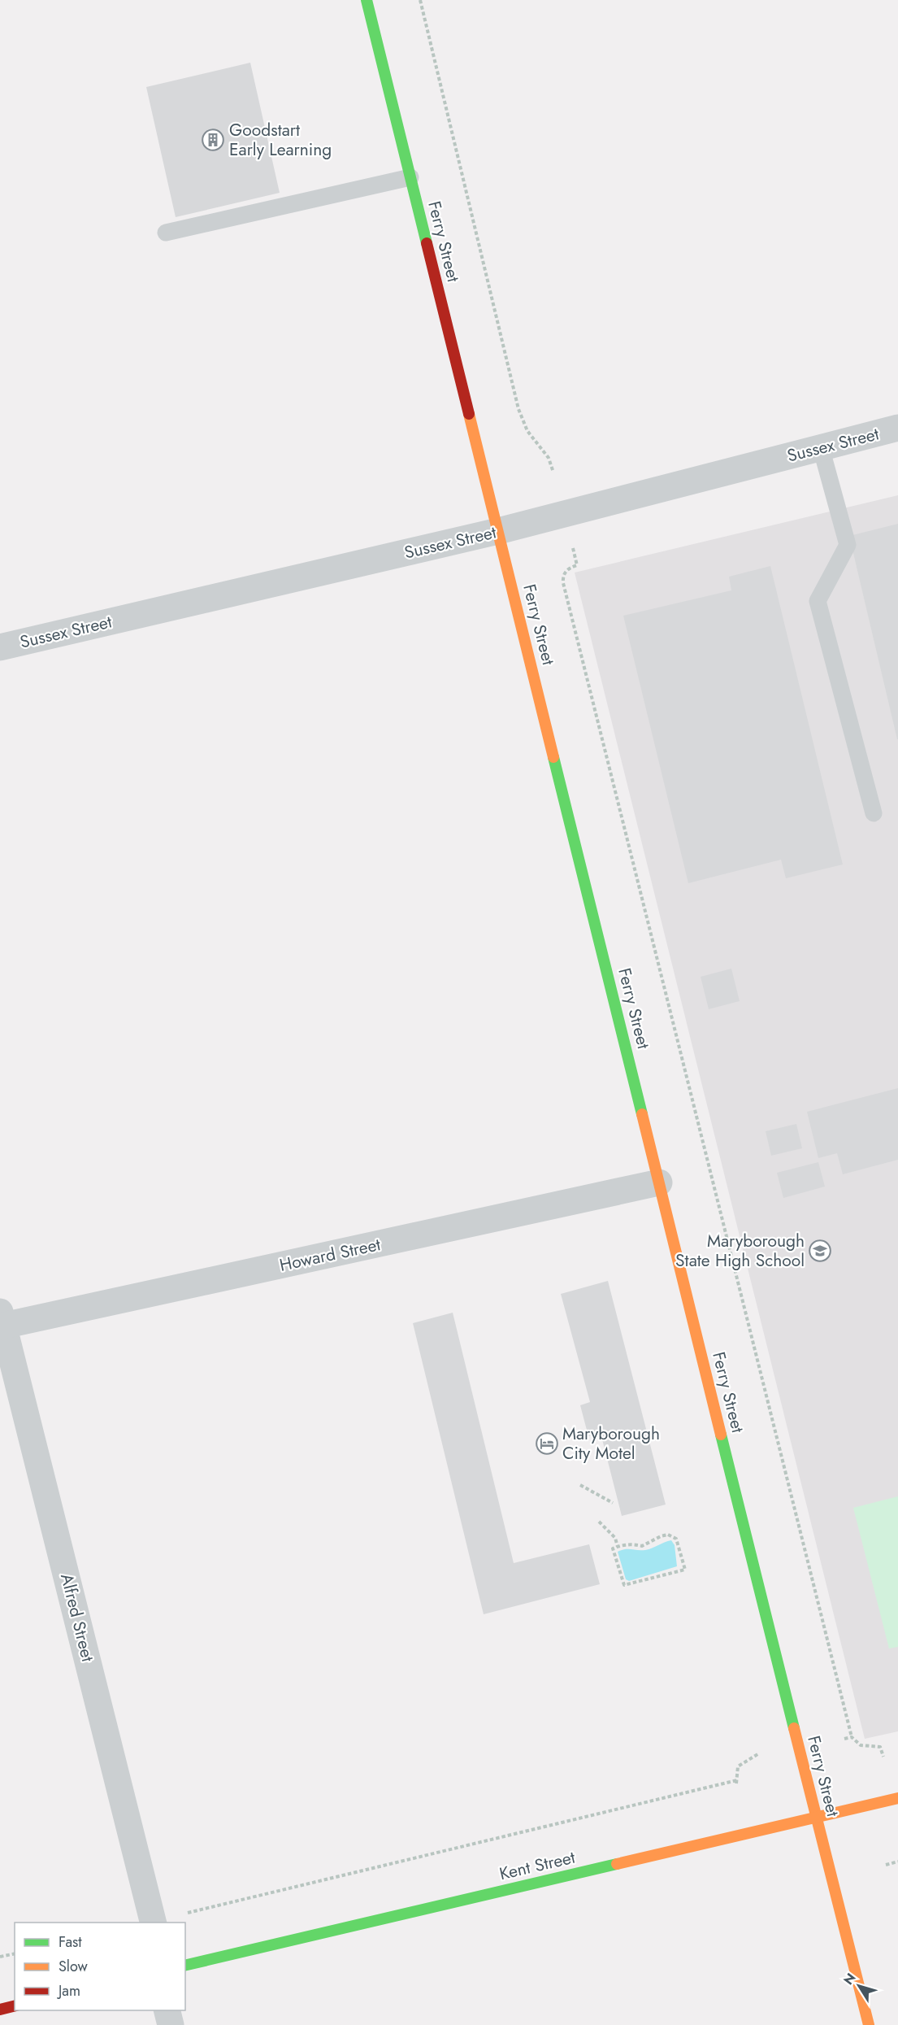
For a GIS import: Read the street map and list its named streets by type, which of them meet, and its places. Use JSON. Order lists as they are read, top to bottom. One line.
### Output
{"streets":{"main road":["Ferry Street","Kent Street"],"street":["Sussex Street","Howard Street","Alfred Street"]},"crossings":[["Ferry Street","Sussex Street"],["Ferry Street","Howard Street"],["Ferry Street","Kent Street"],["Howard Street","Alfred Street"]],"places":{"building":["Goodstart Early Learning"],"school or university":["Maryborough State High School"],"hotel":["Maryborough City Motel"]},"legend":["Fast","Slow","Jam"],"north":"top left"}
